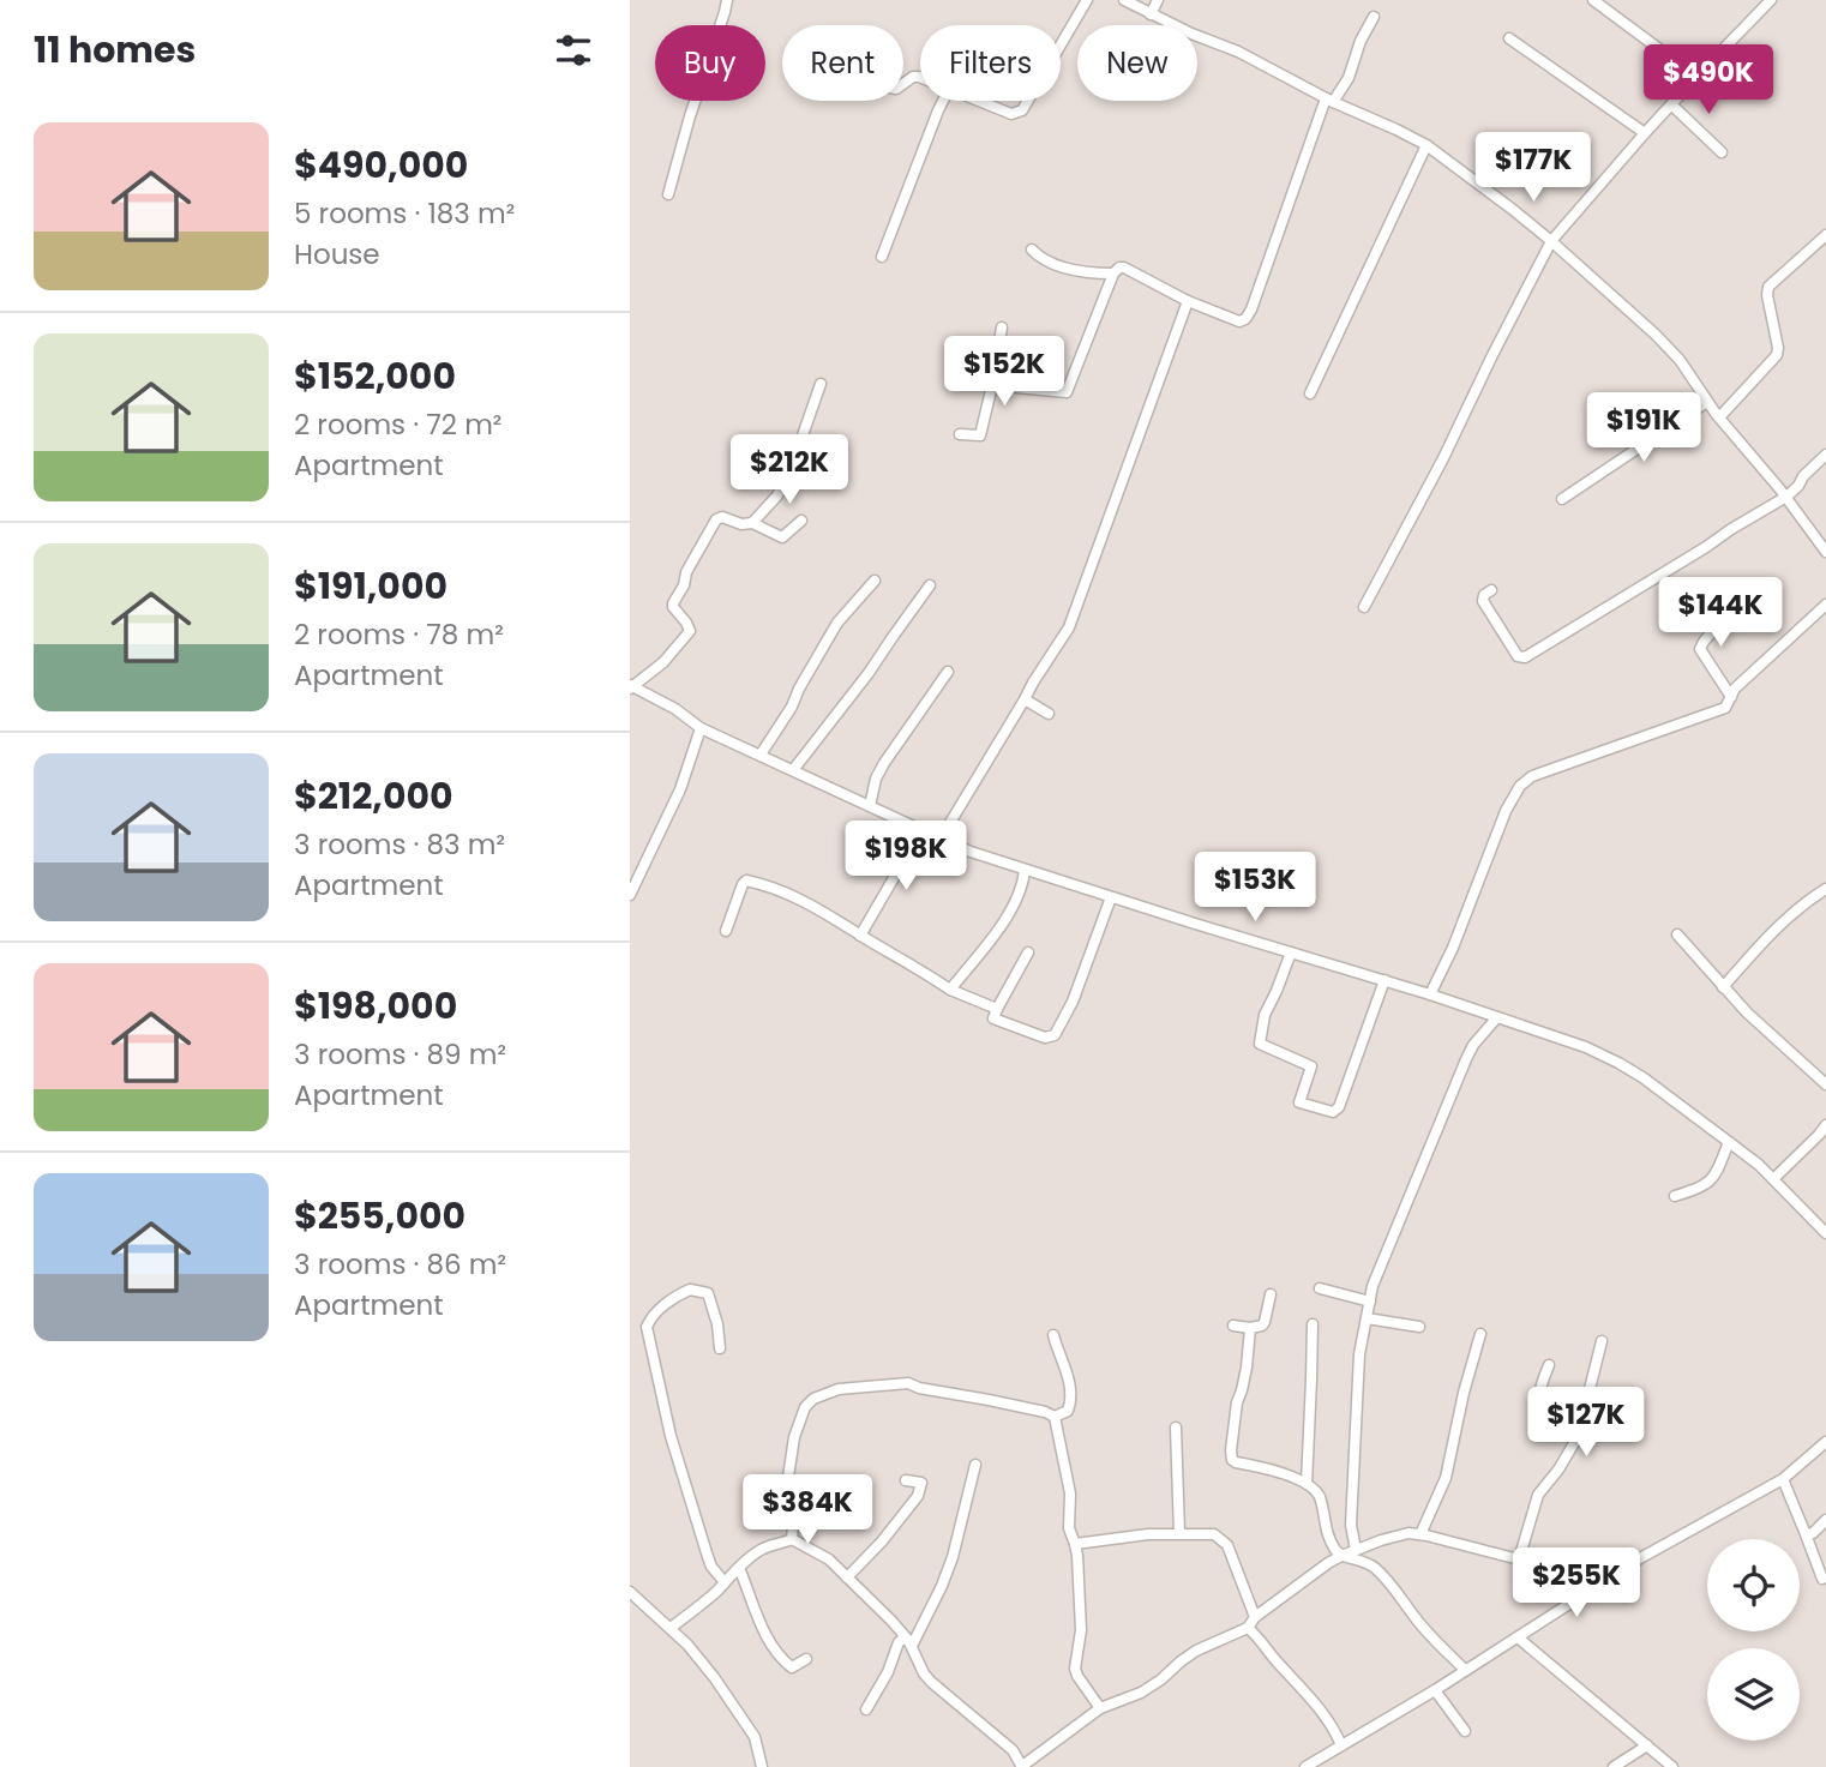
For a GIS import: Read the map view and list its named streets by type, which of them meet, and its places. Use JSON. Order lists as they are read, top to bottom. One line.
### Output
{"page":{"heading":"11 homes","chip":["Buy","Rent","Filters","New"],"price":["$490K","$177K","$152K","$191K","$212K","$144K","$198K","$153K","$127K","$384K","$255K"],"list":[{"name":"$490,000","note":"5 rooms · 183 m² · House"},{"name":"$152,000","note":"2 rooms · 72 m² · Apartment"},{"name":"$191,000","note":"2 rooms · 78 m² · Apartment"},{"name":"$212,000","note":"3 rooms · 83 m² · Apartment"},{"name":"$198,000","note":"3 rooms · 89 m² · Apartment"},{"name":"$255,000","note":"3 rooms · 86 m² · Apartment"}]}}
